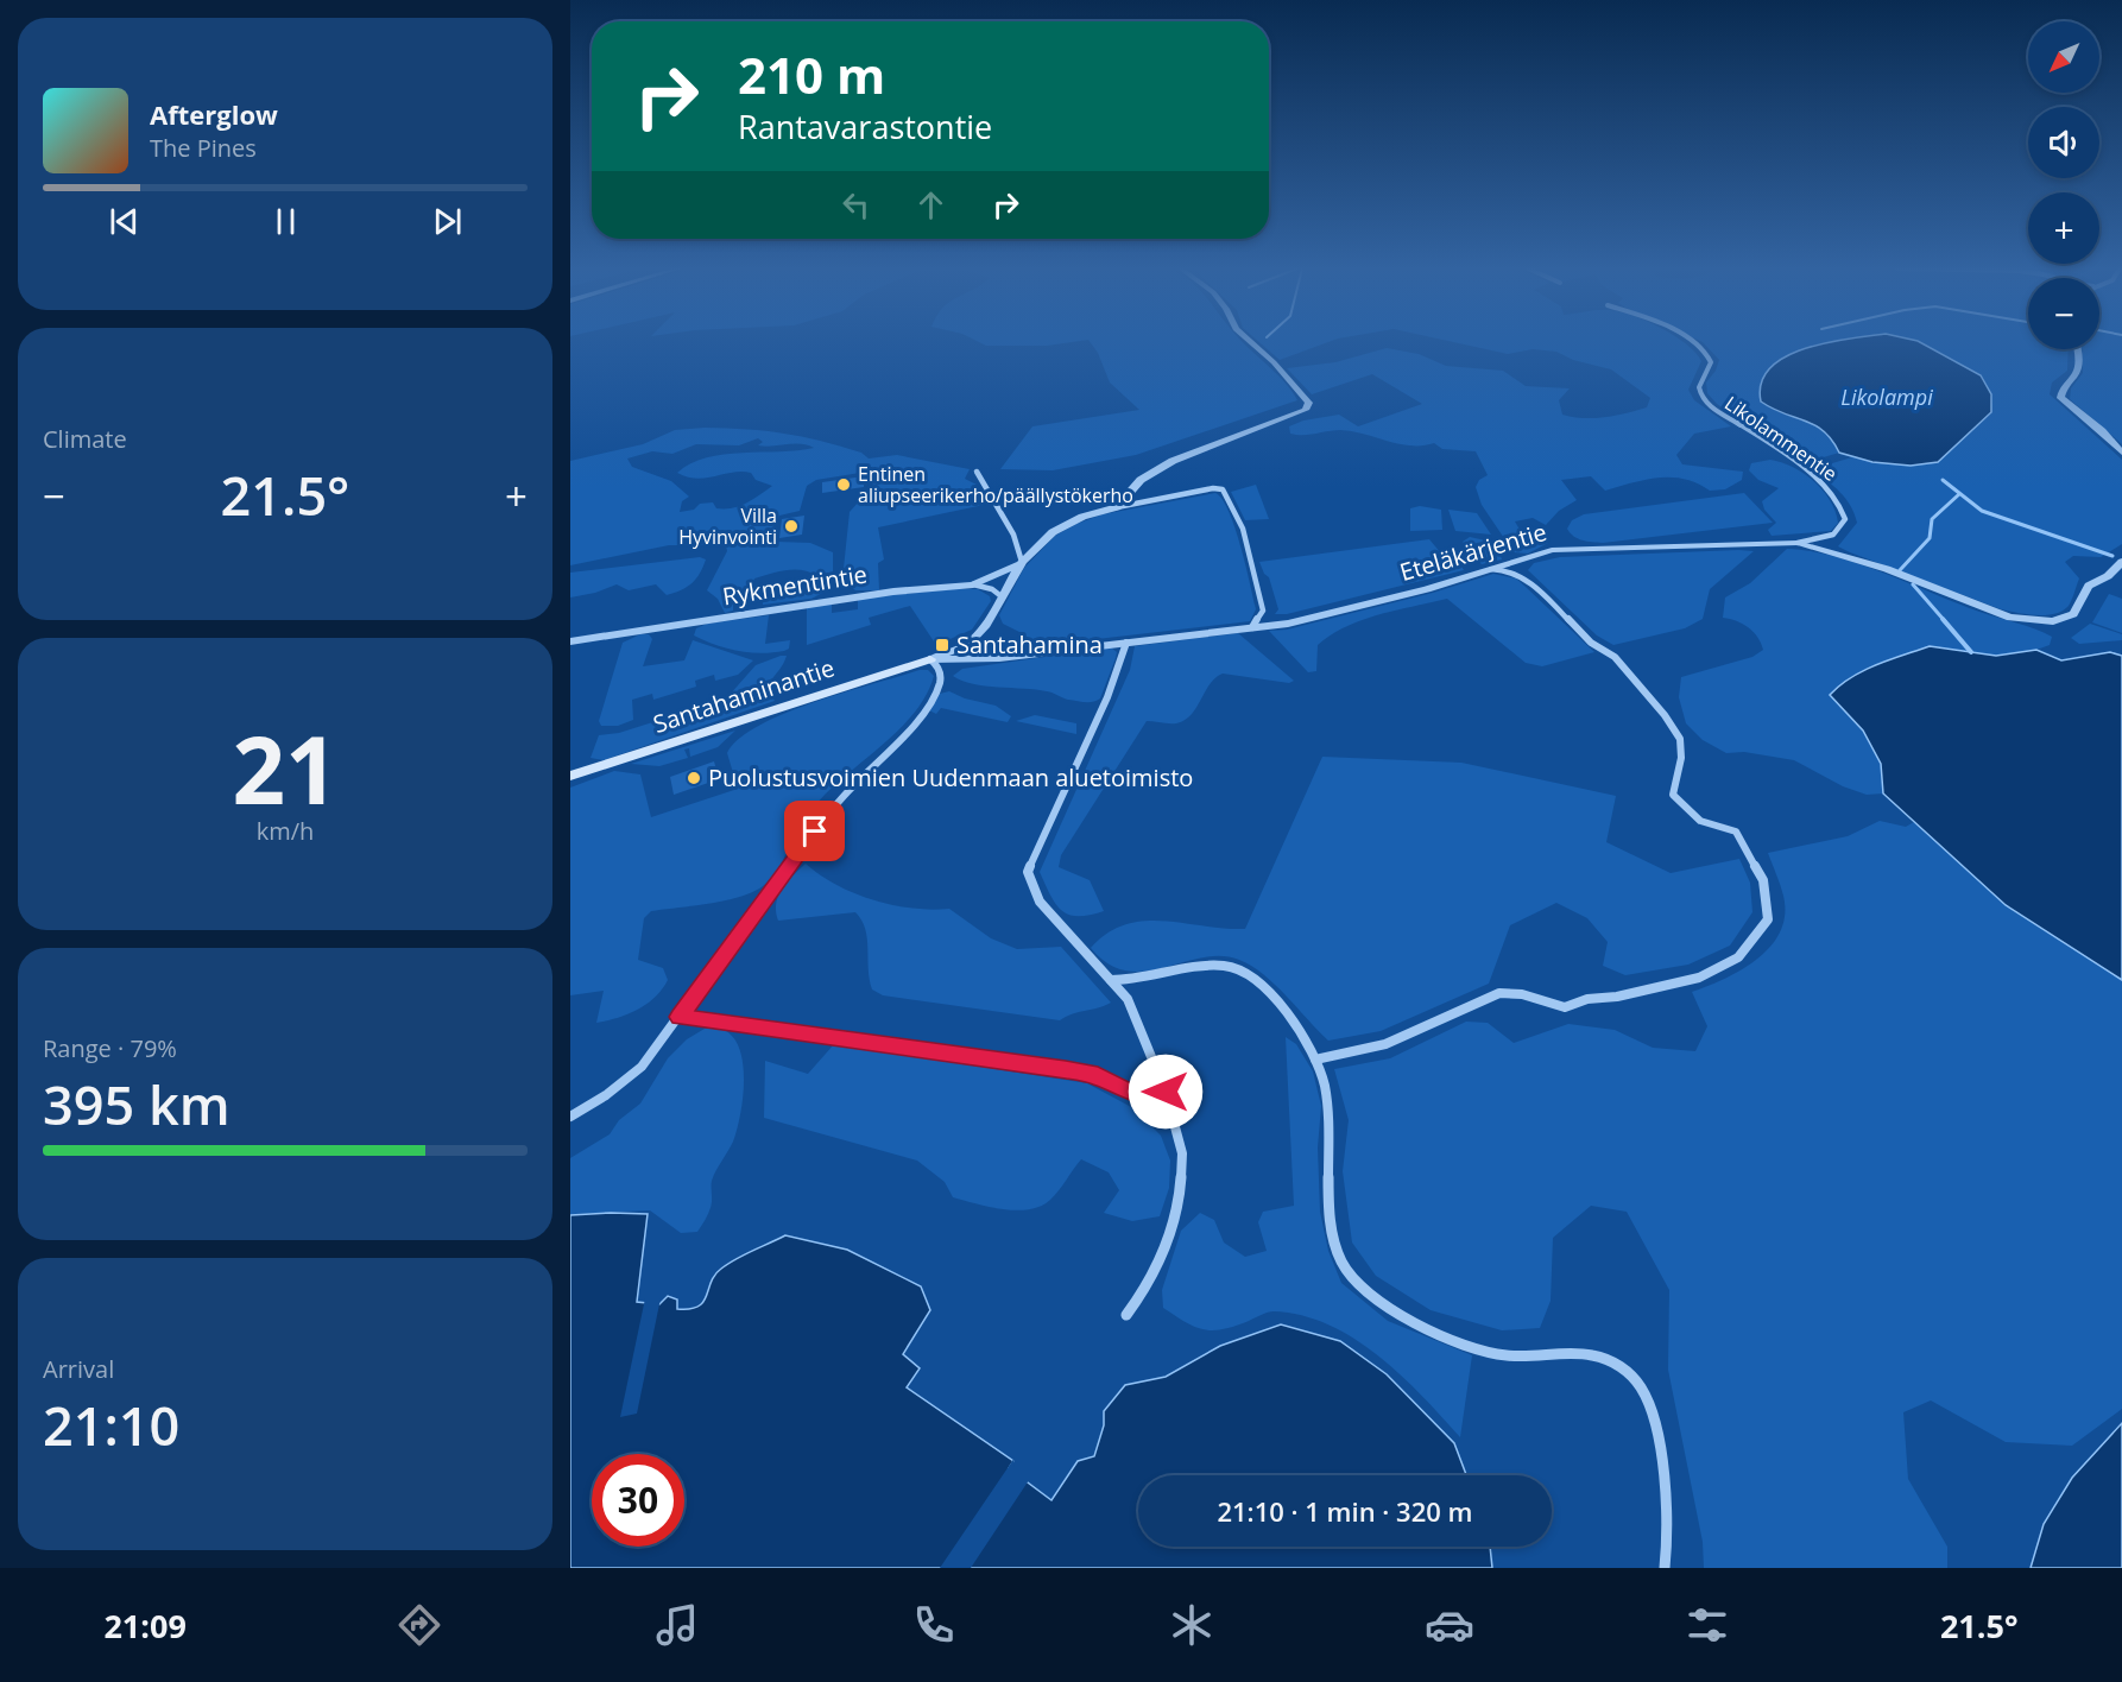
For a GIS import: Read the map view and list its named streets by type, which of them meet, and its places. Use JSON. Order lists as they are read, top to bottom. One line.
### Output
{"streets":{"main road":["Santahaminantie"],"street":["Likolammentie","Eteläkärjentie","Rykmentintie"]},"crossings":[["Likolammentie","Eteläkärjentie"],["Eteläkärjentie","Santahaminantie"]],"water":["Likolampi"],"places":{"other":["Entinen aliupseerikerho/päällystökerho","Villa Hyvinvointi","Puolustusvoimien Uudenmaan aluetoimisto"],"transit":["Santahamina"]},"north":"bottom left","page":{"map_buttons":["+","−"],"turn":["210 m","Rantavarastontie"],"song":["Afterglow","The Pines"],"tile":["Climate",["21","km/h"],["Range · 79%","395 km"],["Arrival","21:10"]],"heat":["−","21.5°","+"],"limit":"30","trip":"21:10 · 1 min · 320 m","tabs":["21:09","21.5°"]}}
